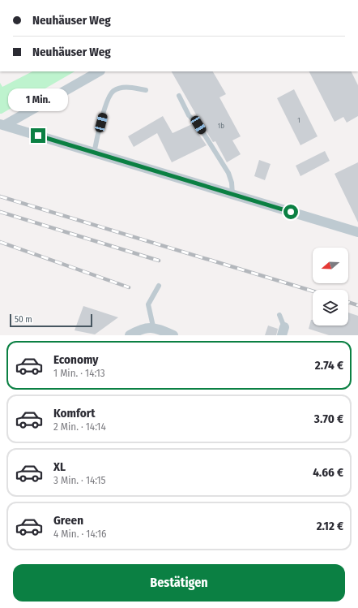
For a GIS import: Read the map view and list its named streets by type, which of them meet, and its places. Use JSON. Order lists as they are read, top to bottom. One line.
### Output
{"house_numbers":["1","1b"],"scale_bar":"50 m","north":"left","page":{"banner":["Neuhäuser Weg","Neuhäuser Weg"],"bubble":"1 Min.","scale":"50 m","list":[{"name":"Economy","note":"1 Min. · 14:13","value":"2.74 €"},{"name":"Komfort","note":"2 Min. · 14:14","value":"3.70 €"},{"name":"XL","note":"3 Min. · 14:15","value":"4.66 €"},{"name":"Green","note":"4 Min. · 14:16","value":"2.12 €"}],"buttons":"Bestätigen"}}
